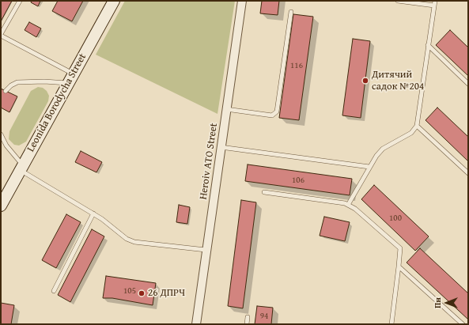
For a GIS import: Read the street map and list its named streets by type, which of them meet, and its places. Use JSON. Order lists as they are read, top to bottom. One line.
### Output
{"streets":{"street":["Leonida Borodycha Street","Heroiv ATO Street"]},"places":["Дитячий садок №204","26 ДПРЧ"],"house_numbers":["116","106","100","105","94"],"north":"left"}
